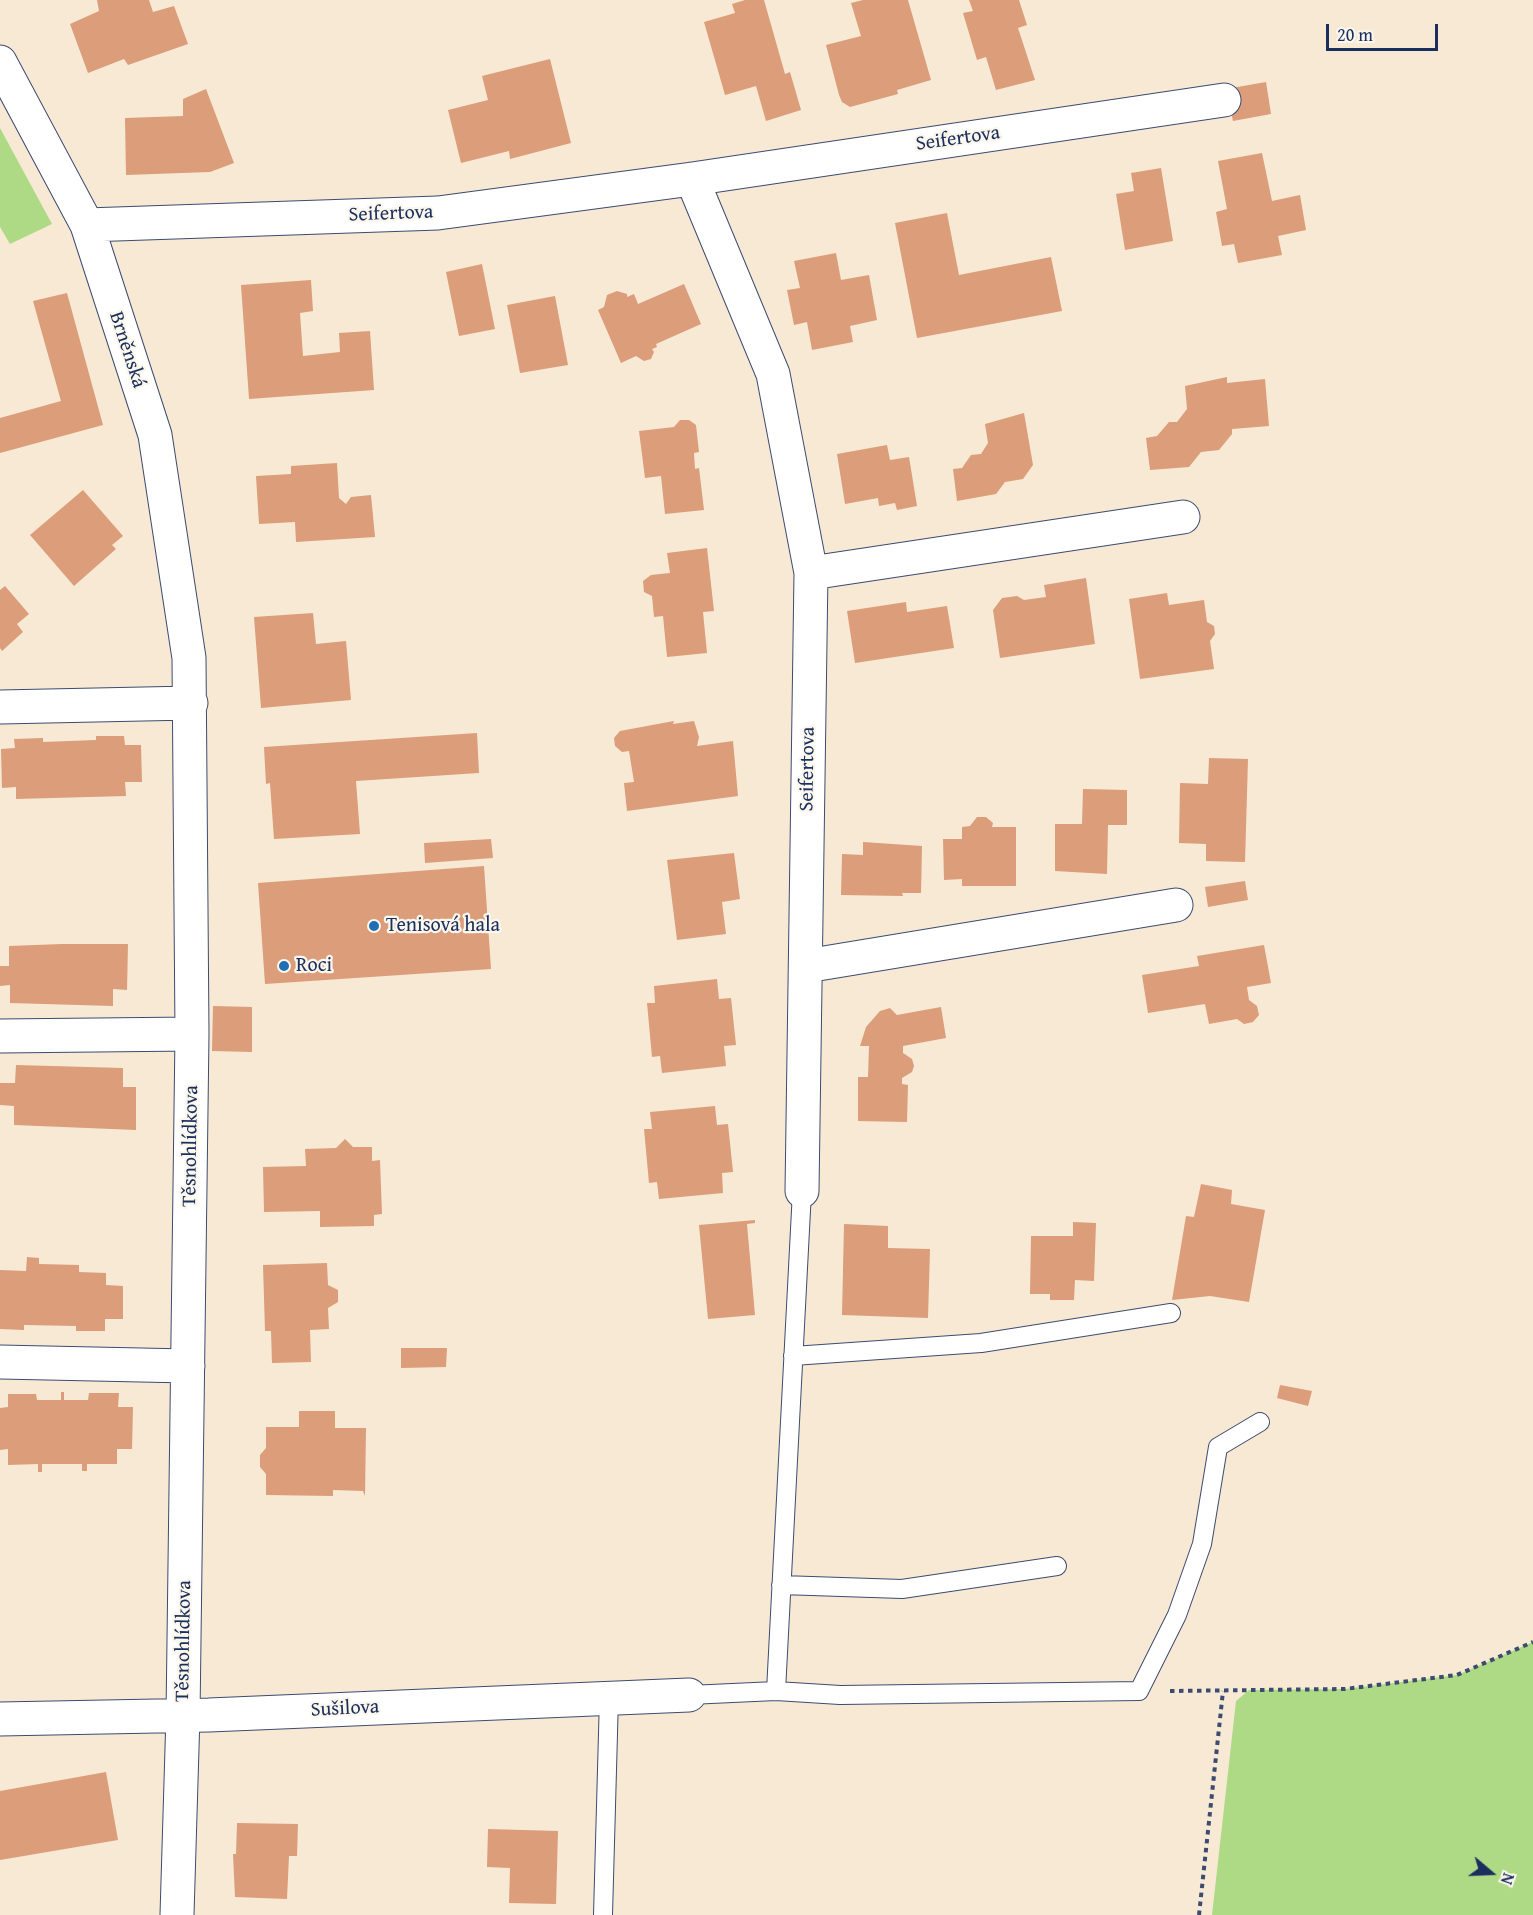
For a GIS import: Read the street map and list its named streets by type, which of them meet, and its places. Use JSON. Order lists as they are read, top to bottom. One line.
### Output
{"streets":{"street":["Seifertova","Brněnská","Těsnohlídkova","Sušilova"]},"crossings":[["Seifertova","Brněnská"],["Brněnská","Těsnohlídkova"],["Těsnohlídkova","Sušilova"]],"places":["Tenisová hala","Roci"],"scale_bar":"20 m","north":"right"}
